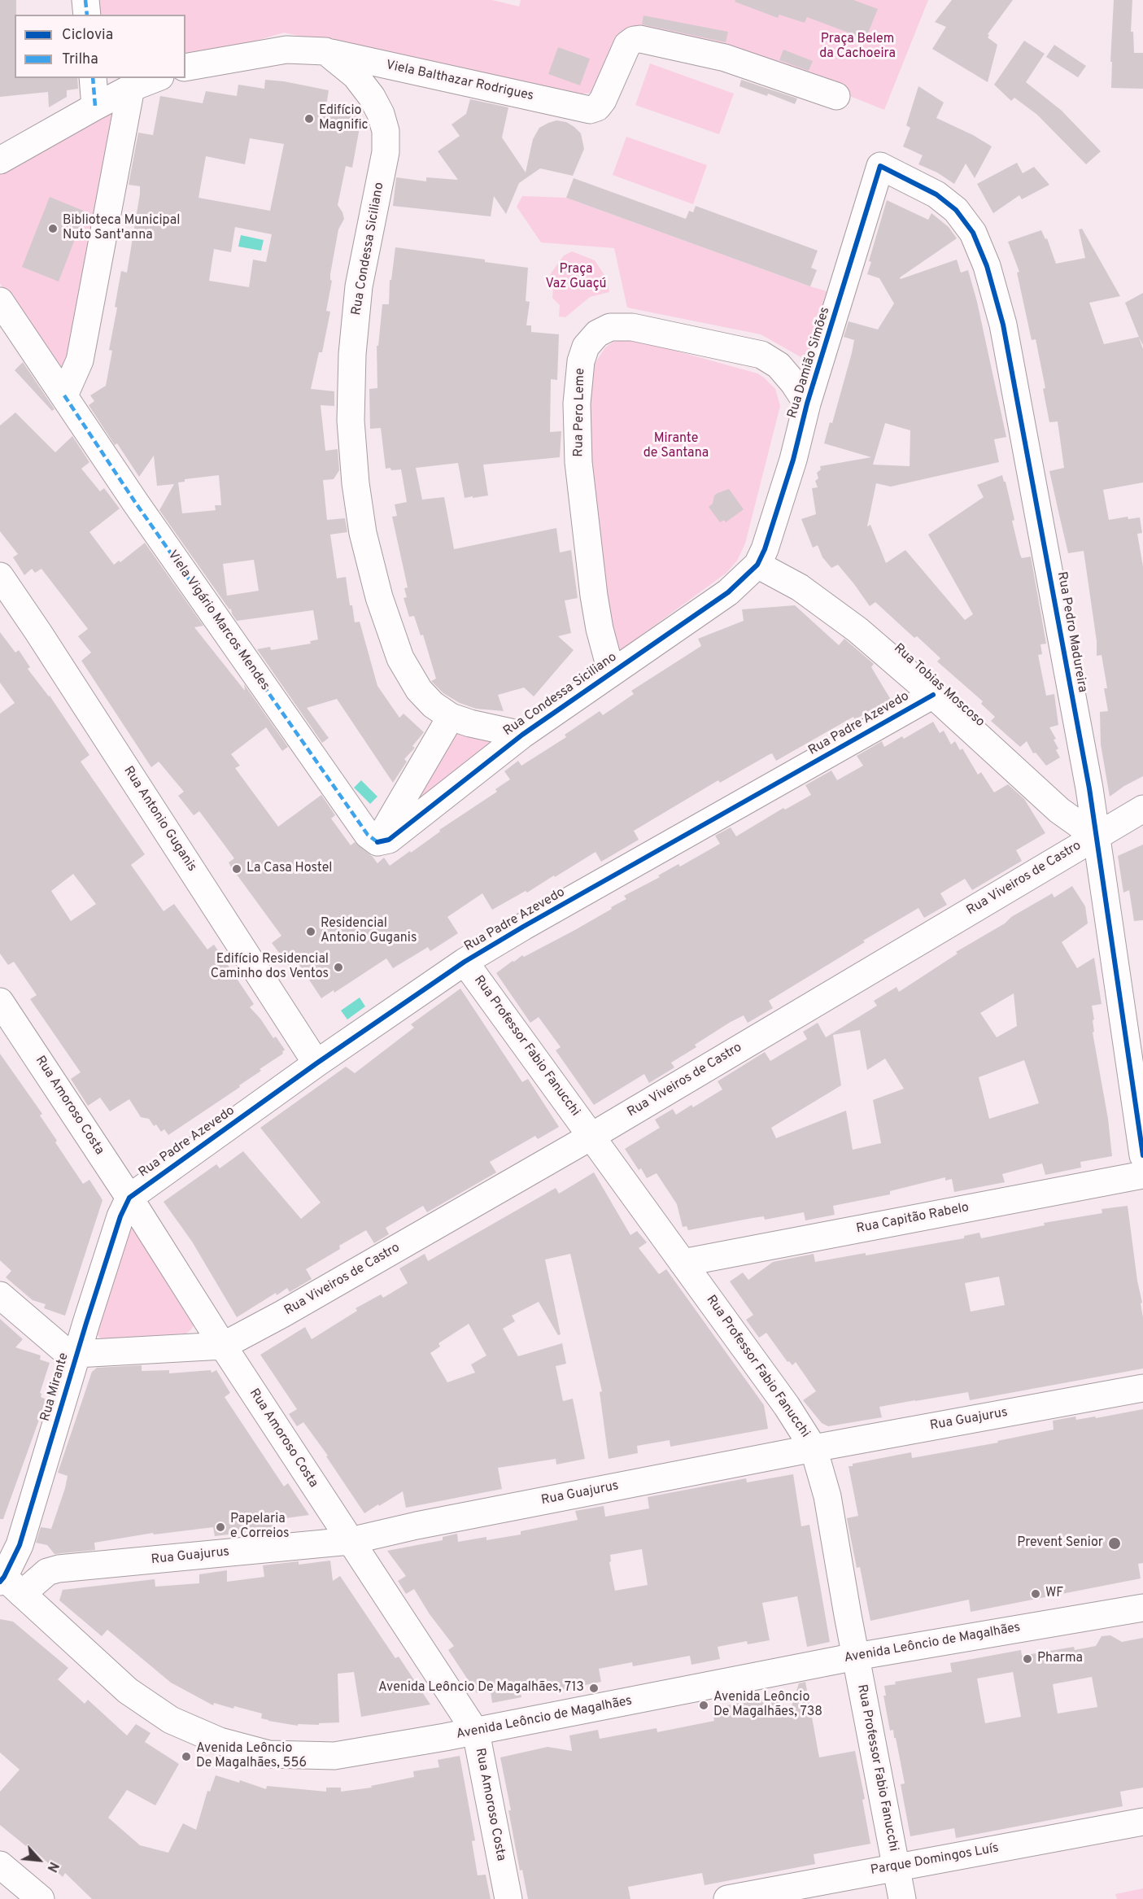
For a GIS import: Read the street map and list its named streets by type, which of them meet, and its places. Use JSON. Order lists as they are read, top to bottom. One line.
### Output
{"streets":{"street":["Viela Balthazar Rodrigues","Rua Condessa Siciliano","Rua Damião Simões","Rua Pero Leme","Viela Vigário Marcos Mendes","Rua Pedro Madureira","Rua Tobias Moscoso","Rua Padre Azevedo","Rua Antonio Guganis","Rua Viveiros de Castro","Rua Professor Fabio Fanucchi","Rua Amoroso Costa","Rua Capitão Rabelo","Rua Mirante","Rua Guajurus","Avenida Leôncio de Magalhães","Parque Domingos Luís"]},"crossings":[["Viela Balthazar Rodrigues","Rua Condessa Siciliano"],["Rua Condessa Siciliano","Rua Damião Simões"],["Rua Condessa Siciliano","Rua Pero Leme"],["Rua Condessa Siciliano","Viela Vigário Marcos Mendes"],["Rua Condessa Siciliano","Rua Tobias Moscoso"],["Rua Damião Simões","Rua Pero Leme"],["Rua Damião Simões","Rua Pedro Madureira"],["Rua Damião Simões","Rua Tobias Moscoso"],["Rua Pedro Madureira","Rua Tobias Moscoso"],["Rua Pedro Madureira","Rua Viveiros de Castro"],["Rua Tobias Moscoso","Rua Padre Azevedo"],["Rua Tobias Moscoso","Rua Viveiros de Castro"],["Rua Padre Azevedo","Rua Antonio Guganis"],["Rua Padre Azevedo","Rua Professor Fabio Fanucchi"],["Rua Padre Azevedo","Rua Amoroso Costa"],["Rua Padre Azevedo","Rua Mirante"],["Rua Viveiros de Castro","Rua Professor Fabio Fanucchi"],["Rua Viveiros de Castro","Rua Amoroso Costa"],["Rua Professor Fabio Fanucchi","Rua Capitão Rabelo"],["Rua Professor Fabio Fanucchi","Rua Guajurus"],["Rua Professor Fabio Fanucchi","Avenida Leôncio de Magalhães"],["Rua Professor Fabio Fanucchi","Parque Domingos Luís"],["Rua Amoroso Costa","Rua Mirante"],["Rua Amoroso Costa","Rua Guajurus"],["Rua Amoroso Costa","Avenida Leôncio de Magalhães"],["Rua Mirante","Rua Guajurus"],["Rua Mirante","Avenida Leôncio de Magalhães"],["Rua Guajurus","Avenida Leôncio de Magalhães"]],"parks":["Praça Belem da Cachoeira","Praça Vaz Guaçú","Mirante de Santana"],"places":["Edifício Magnific","Biblioteca Municipal Nuto Sant'anna","La Casa Hostel","Residencial Antonio Guganis","Edifício Residencial Caminho dos Ventos","Papelaria e Correios","Prevent Senior","WF","Pharma","Avenida Leôncio De Magalhães, 713","Avenida Leôncio De Magalhães, 738","Avenida Leôncio De Magalhães, 556"],"legend":["Ciclovia","Trilha"],"north":"bottom right"}
